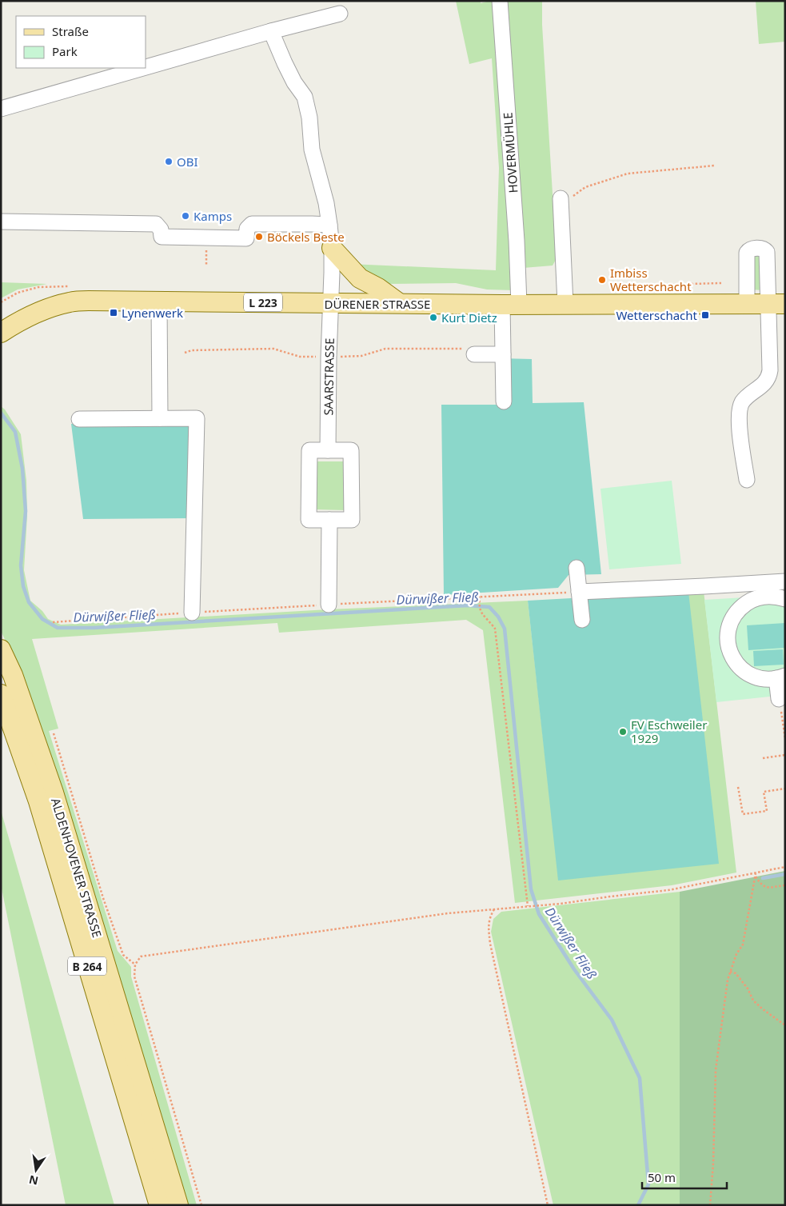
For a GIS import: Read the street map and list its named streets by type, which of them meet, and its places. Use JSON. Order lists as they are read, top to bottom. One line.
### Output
{"streets":{"main road":["L 223","DÜRENER STRASSE","ALDENHOVENER STRASSE","B 264"],"street":["HOVERMÜHLE","SAARSTRASSE"]},"crossings":[["HOVERMÜHLE","DÜRENER STRASSE"],["DÜRENER STRASSE","SAARSTRASSE"]],"water":["Dürwißer Fließ"],"places":{"other":["OBI","Kamps","Böckels Beste","Imbiss Wetterschacht","Kurt Dietz","FV Eschweiler 1929"],"transit":["Lynenwerk","Wetterschacht"]},"legend":["Straße","Park"],"scale_bar":"50 m","north":"bottom"}
